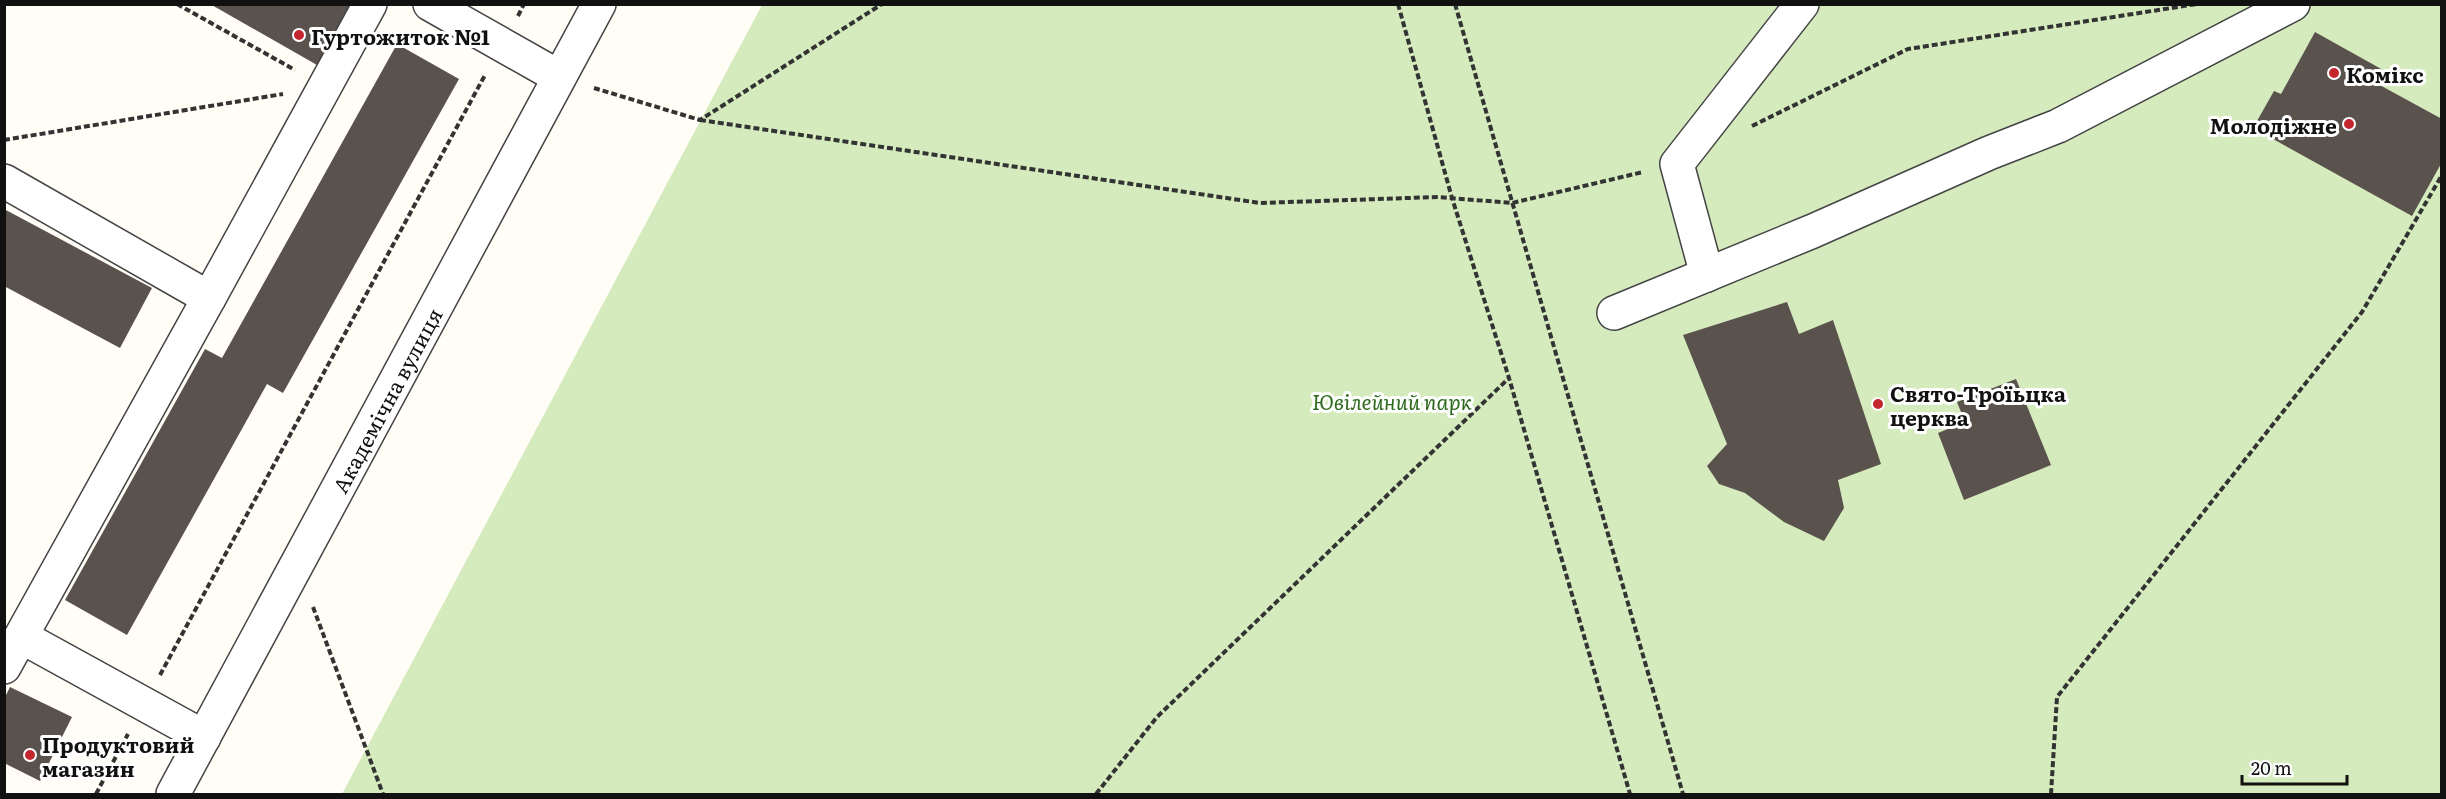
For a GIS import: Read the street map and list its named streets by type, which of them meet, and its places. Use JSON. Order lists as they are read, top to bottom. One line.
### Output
{"streets":{"street":["Академічна вулиця"]},"parks":["Ювілейний парк"],"places":["Гуртожиток №1","Комікс","Молодіжне","Свято-Троїьцка церква","Продуктовий магазин"],"scale_bar":"20 m"}
